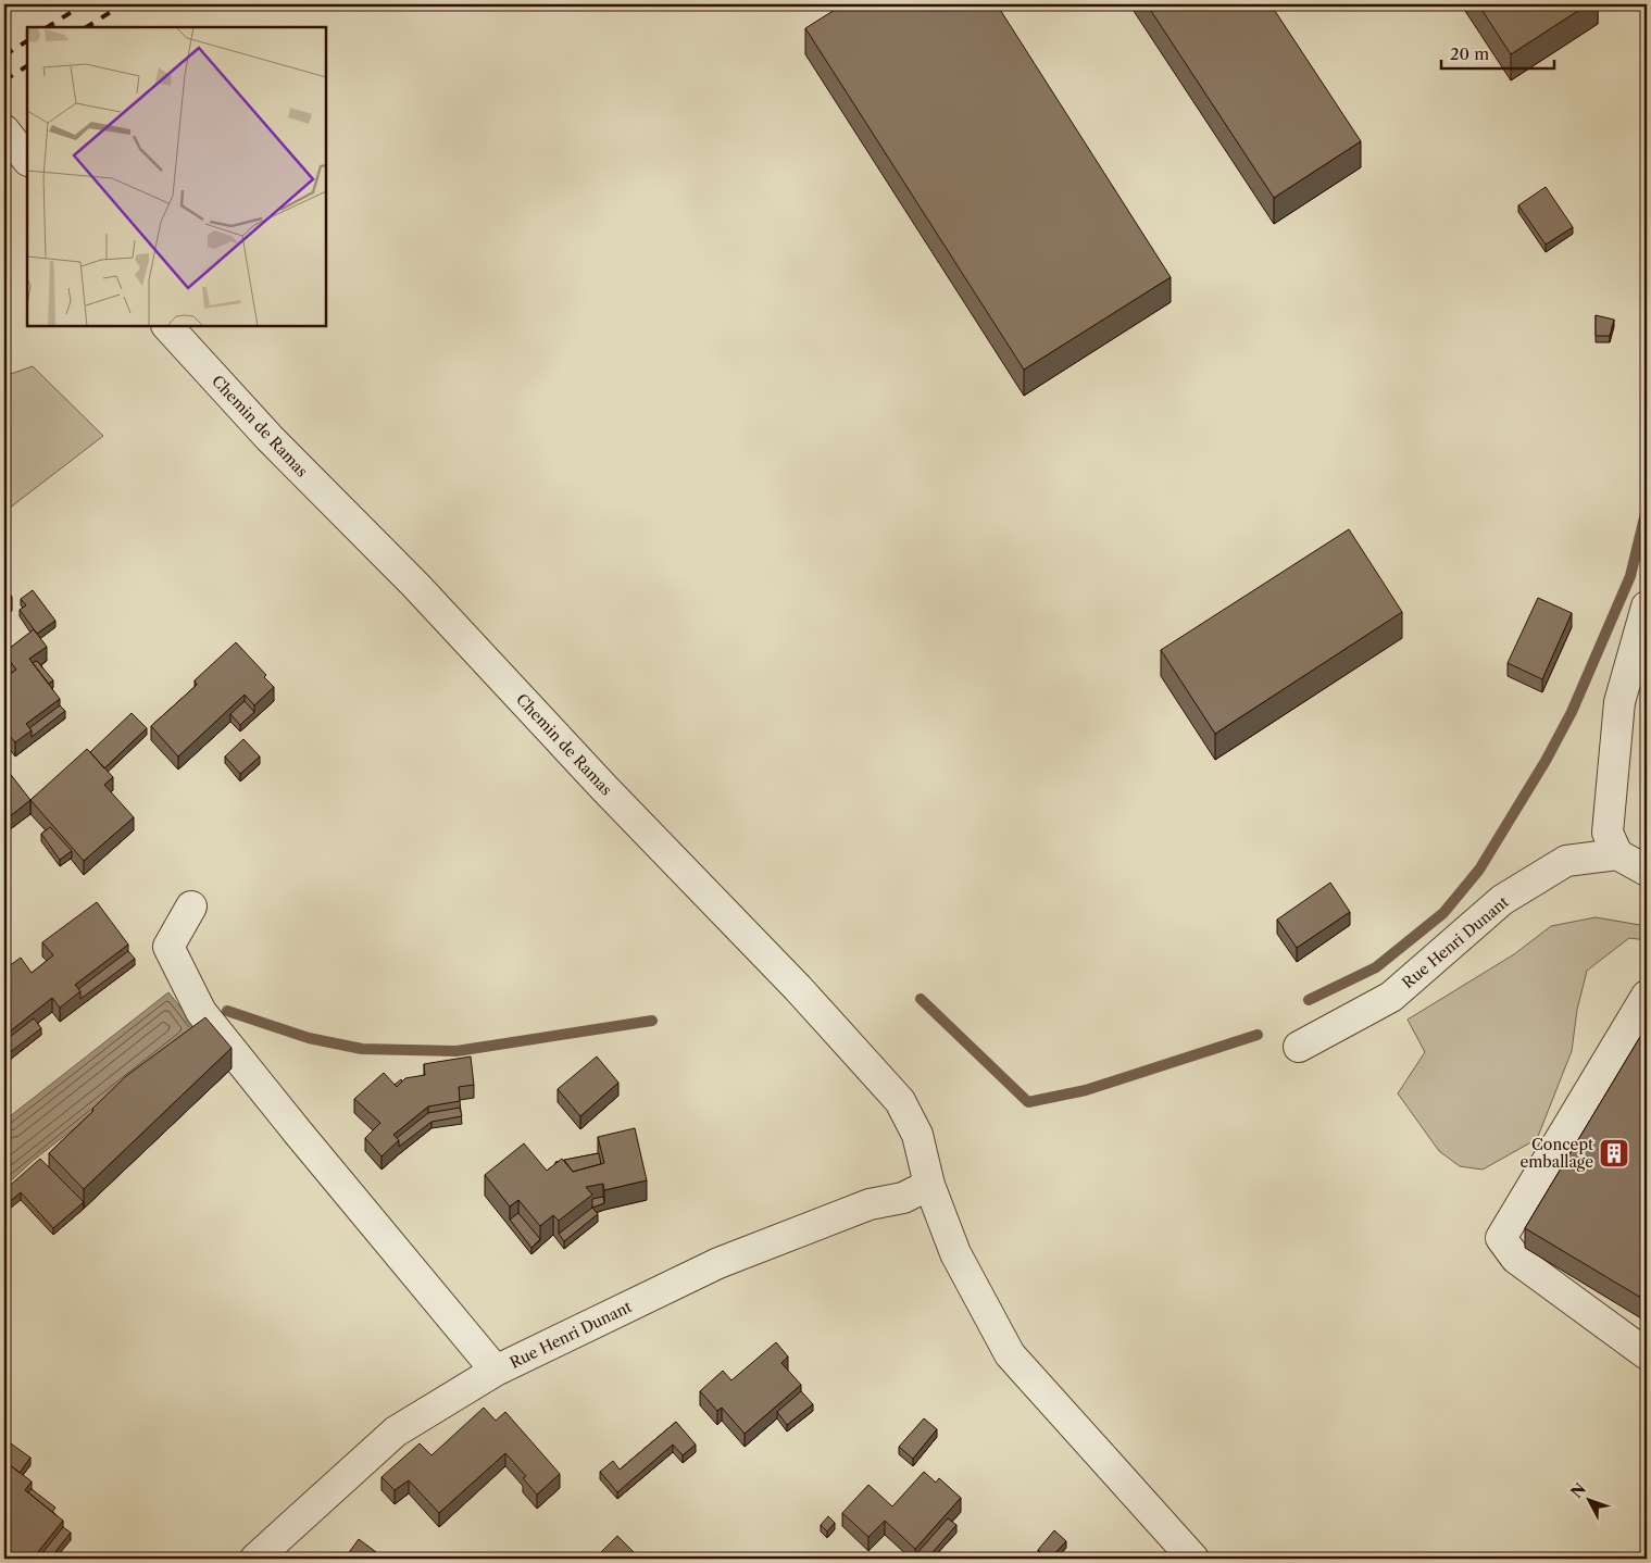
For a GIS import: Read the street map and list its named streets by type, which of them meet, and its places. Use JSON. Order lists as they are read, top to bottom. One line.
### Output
{"streets":{"street":["Chemin de Ramas","Rue Henri Dunant"]},"crossings":[["Chemin de Ramas","Rue Henri Dunant"]],"places":{"building":["Concept emballage"]},"scale_bar":"20 m","north":"top left"}
